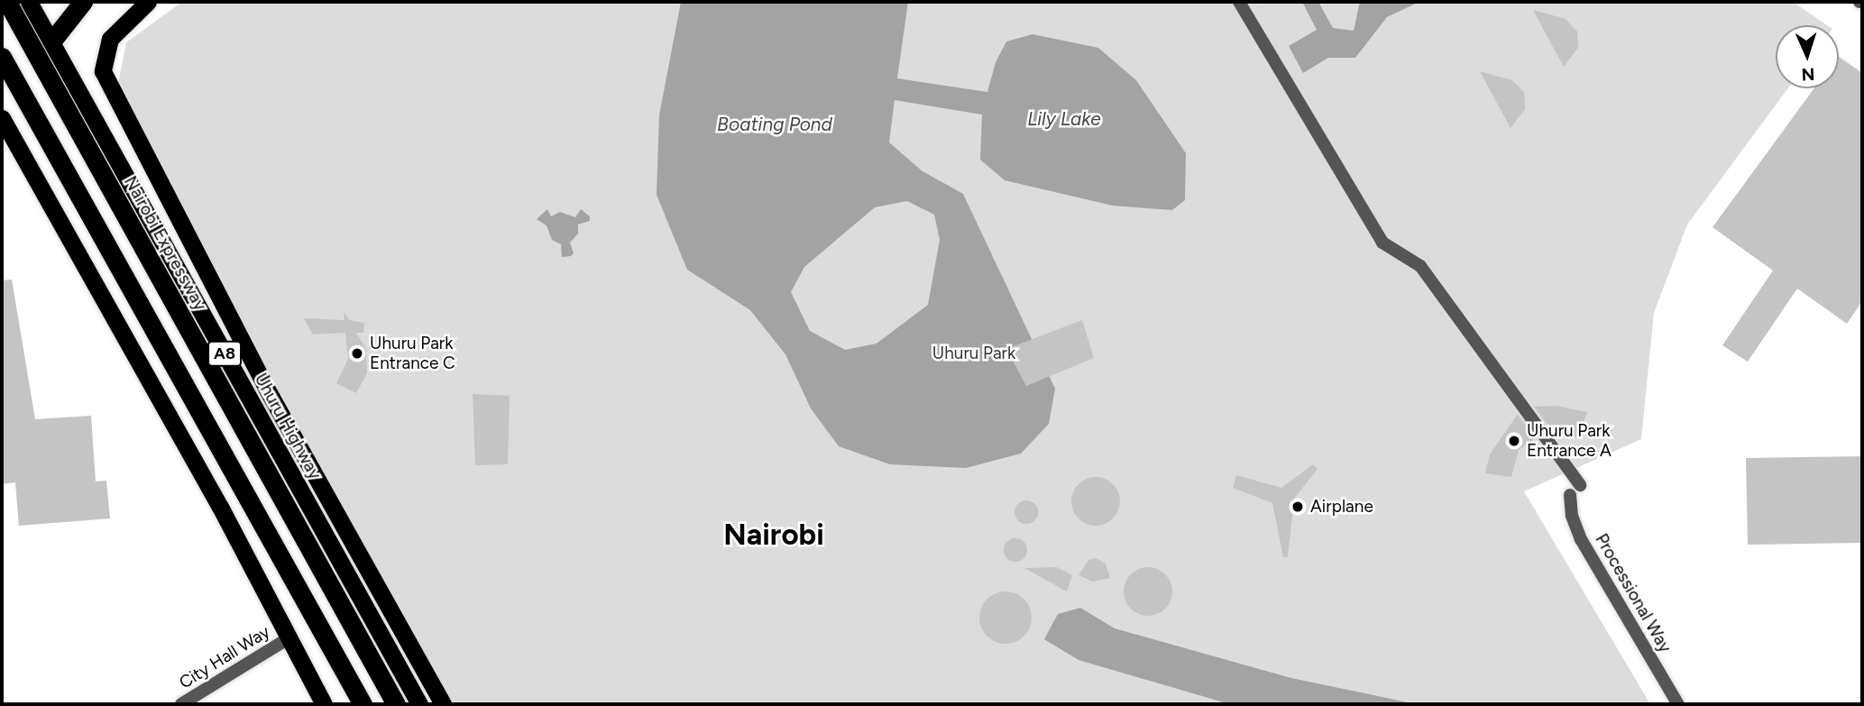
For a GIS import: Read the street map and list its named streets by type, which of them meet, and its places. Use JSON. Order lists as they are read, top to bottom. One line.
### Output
{"streets":{"highway":["Nairobi Expressway","A8","Uhuru Highway"],"street":["Processional Way","City Hall Way"]},"districts":["Nairobi"],"water":["Lily Lake","Boating Pond"],"parks":["Uhuru Park"],"places":["Uhuru Park Entrance C","Uhuru Park Entrance A","Airplane"],"north":"bottom"}
